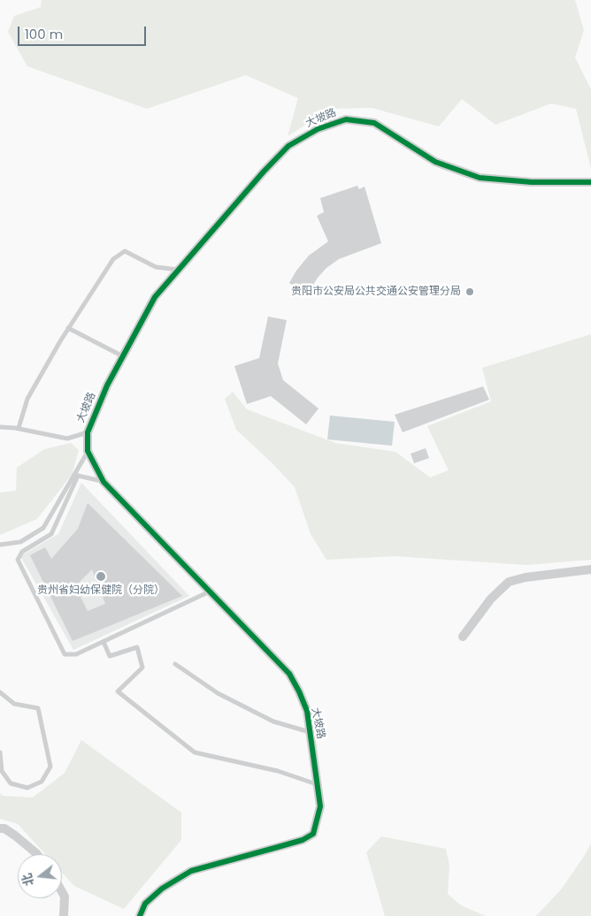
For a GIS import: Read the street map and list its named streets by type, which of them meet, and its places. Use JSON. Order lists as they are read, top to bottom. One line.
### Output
{"streets":{"street":["大坡路"]},"places":["贵阳市公安局公共交通公安管理分局","贵州省妇幼保健院（分院）"],"scale_bar":"100 m","north":"left"}
